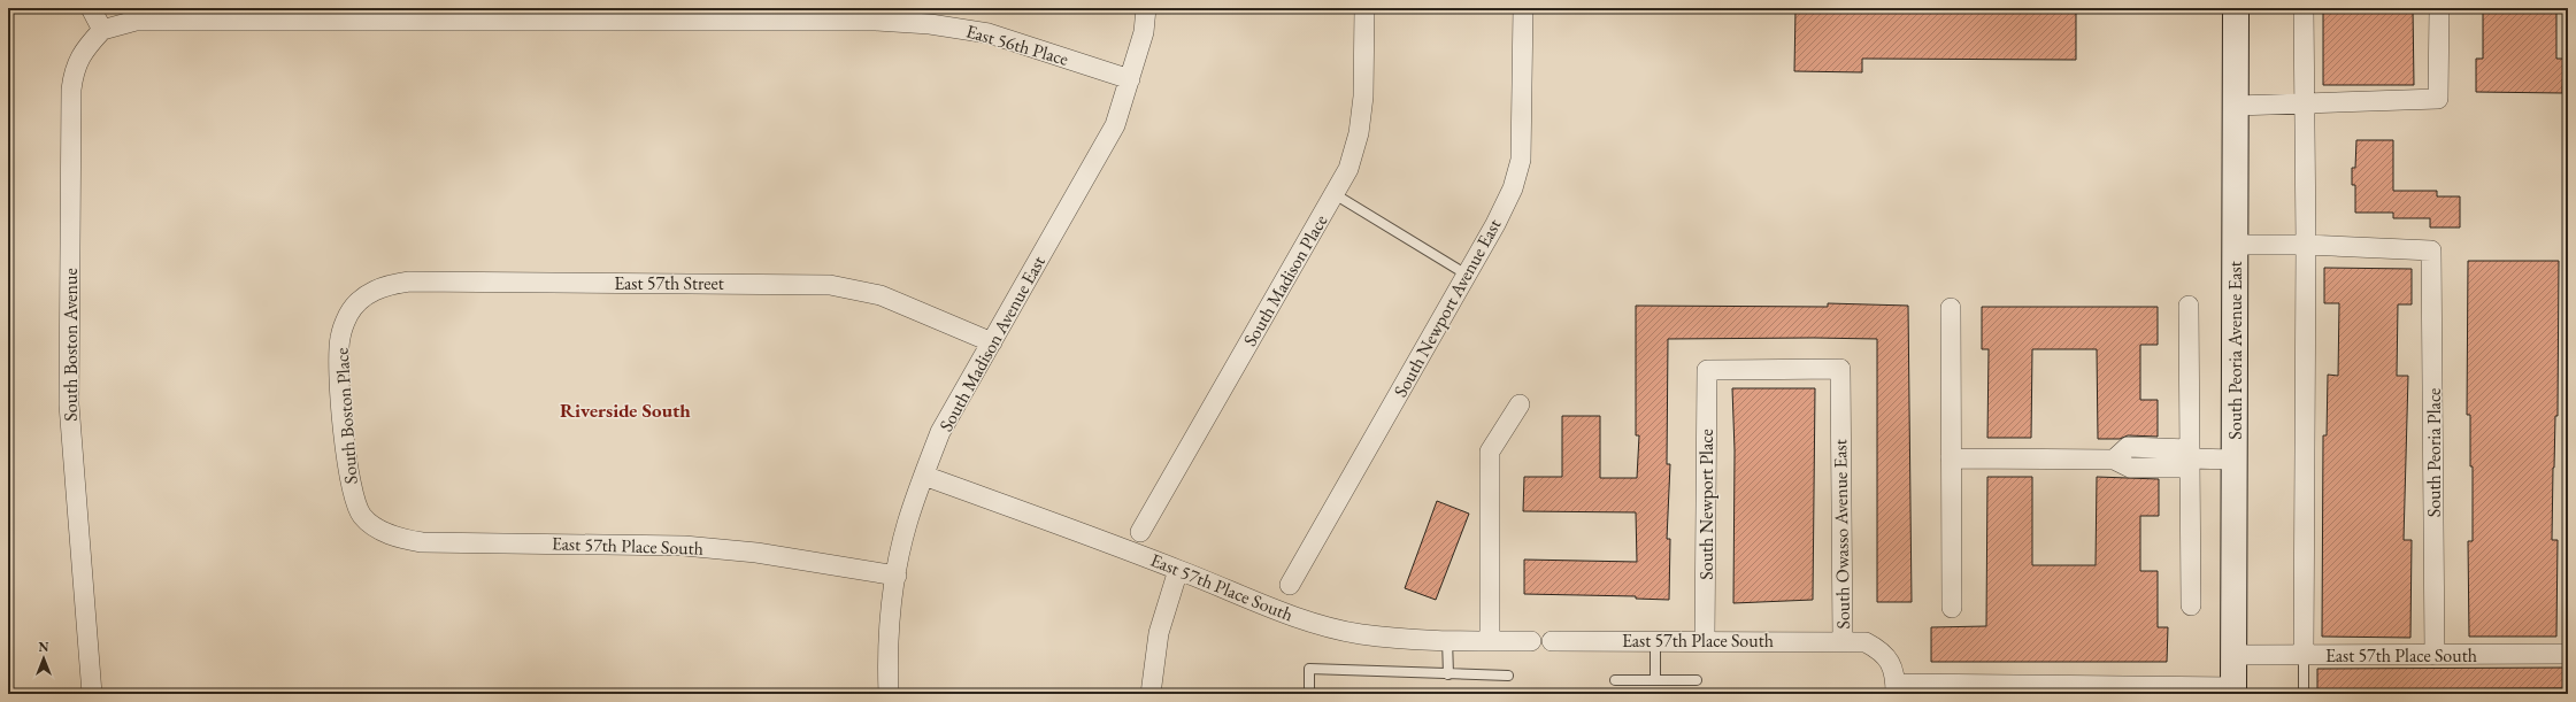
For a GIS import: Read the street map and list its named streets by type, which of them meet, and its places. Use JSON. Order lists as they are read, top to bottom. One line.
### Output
{"streets":{"main road":["South Peoria Avenue East"],"street":["East 56th Place","South Madison Place","East 57th Street","South Newport Avenue East","South Madison Avenue East","South Boston Avenue","South Boston Place","South Peoria Place","South Newport Place","South Owasso Avenue East","East 57th Place South"]},"crossings":[["East 56th Place","South Madison Avenue East"],["East 56th Place","South Boston Avenue"],["East 57th Street","South Madison Avenue East"],["East 57th Street","South Boston Place"],["South Madison Avenue East","East 57th Place South"],["South Peoria Avenue East","East 57th Place South"],["South Boston Place","East 57th Place South"],["South Peoria Place","East 57th Place South"],["South Newport Place","South Owasso Avenue East"],["South Newport Place","East 57th Place South"],["South Owasso Avenue East","East 57th Place South"]],"districts":["Riverside South"],"north":"top"}
